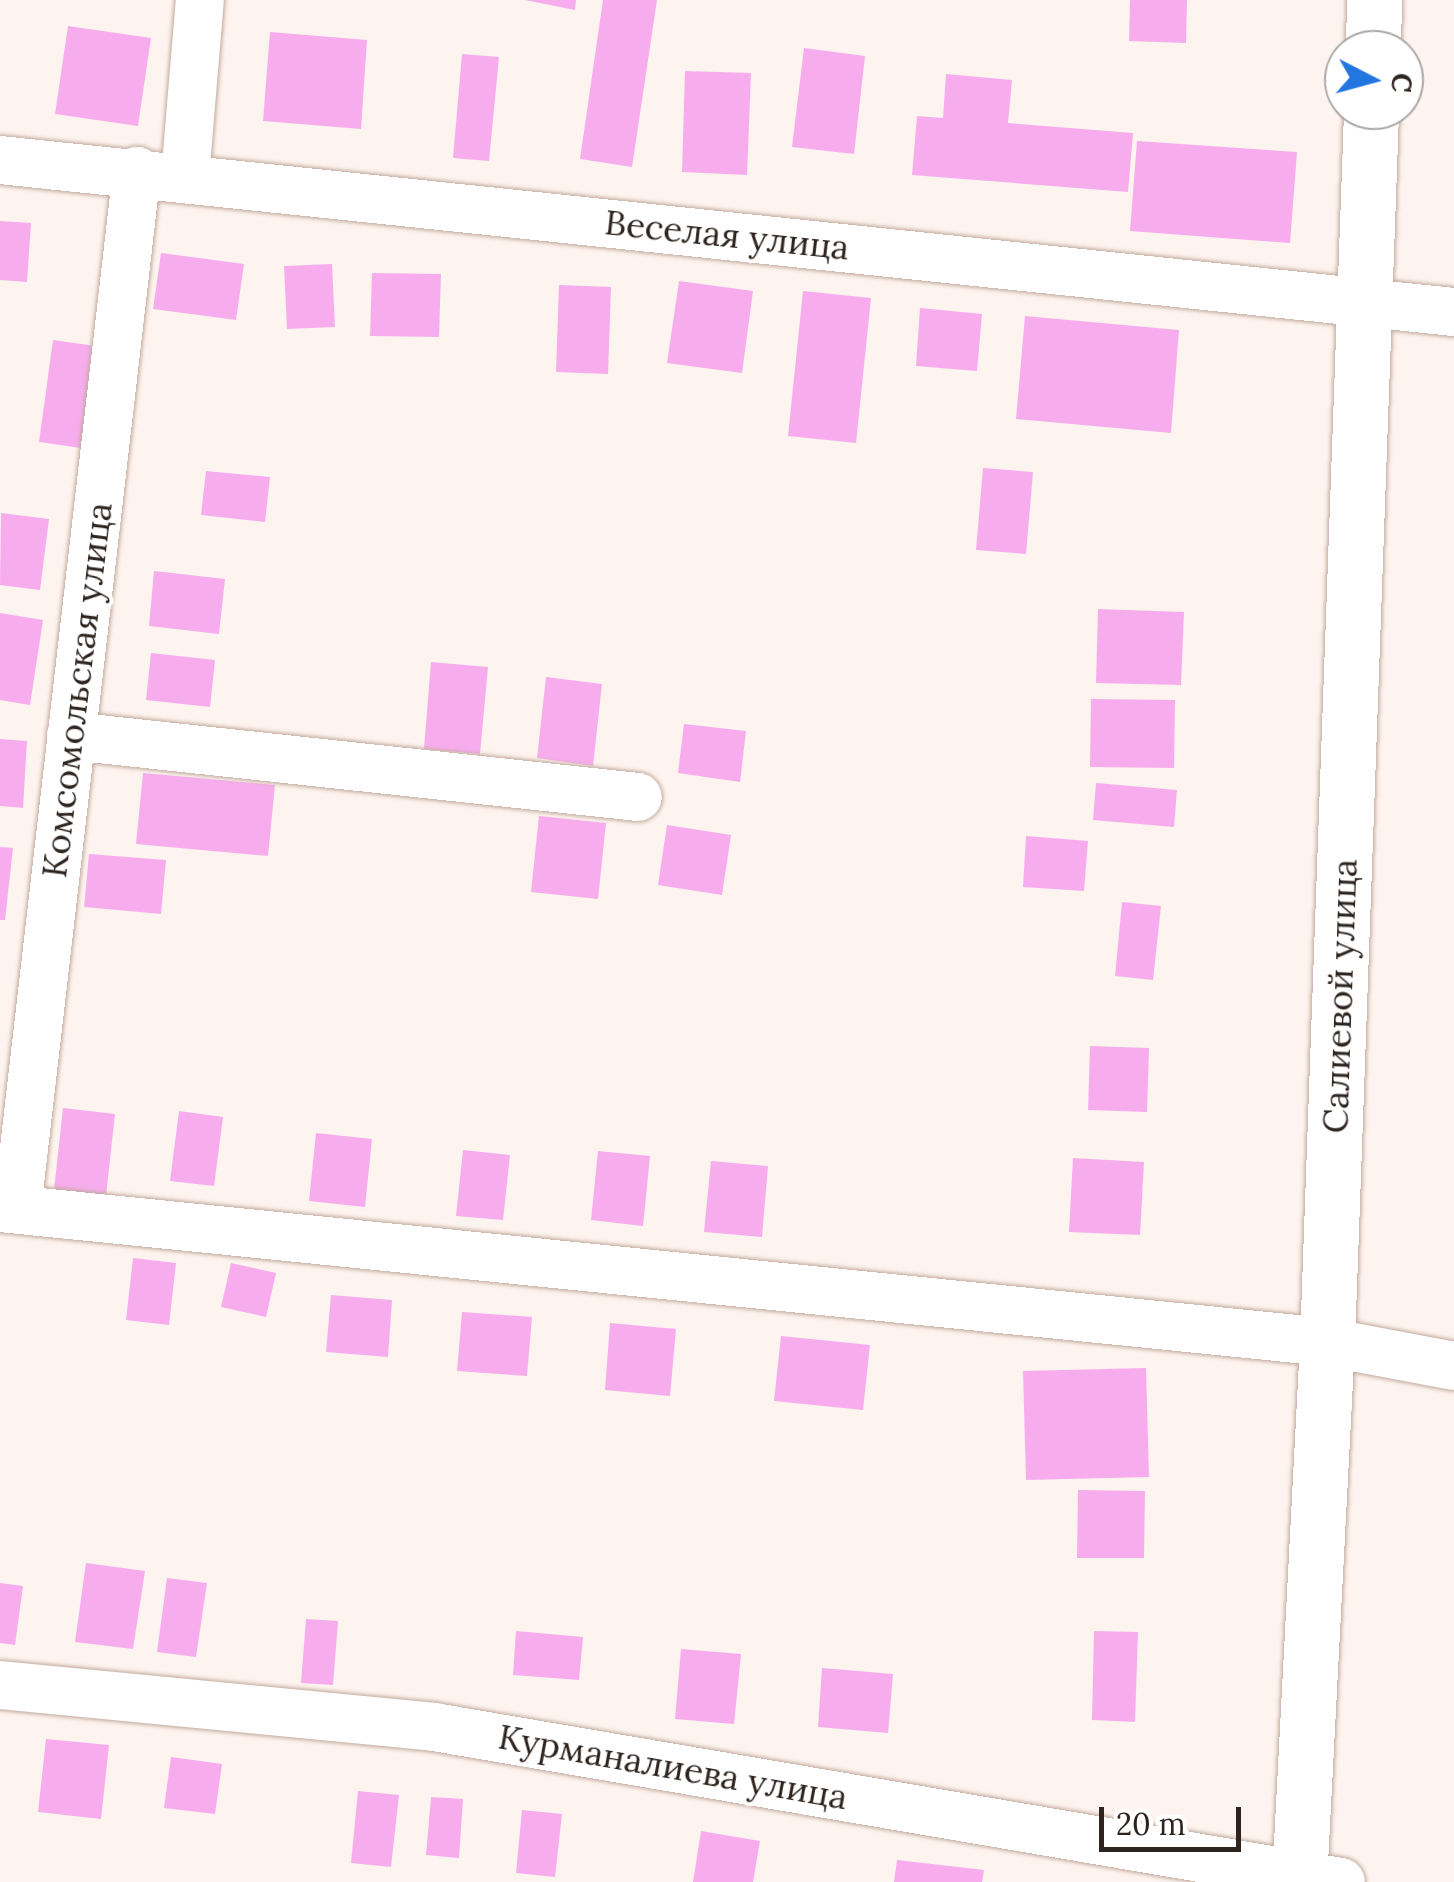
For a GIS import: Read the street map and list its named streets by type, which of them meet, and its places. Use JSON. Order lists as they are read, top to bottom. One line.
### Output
{"streets":{"main road":["Салиевой улица"],"street":["Веселая улица","Комсомольская улица","Курманалиева улица"]},"crossings":[["Веселая улица","Комсомольская улица"],["Веселая улица","Салиевой улица"],["Салиевой улица","Курманалиева улица"]],"scale_bar":"20 m","north":"right"}
